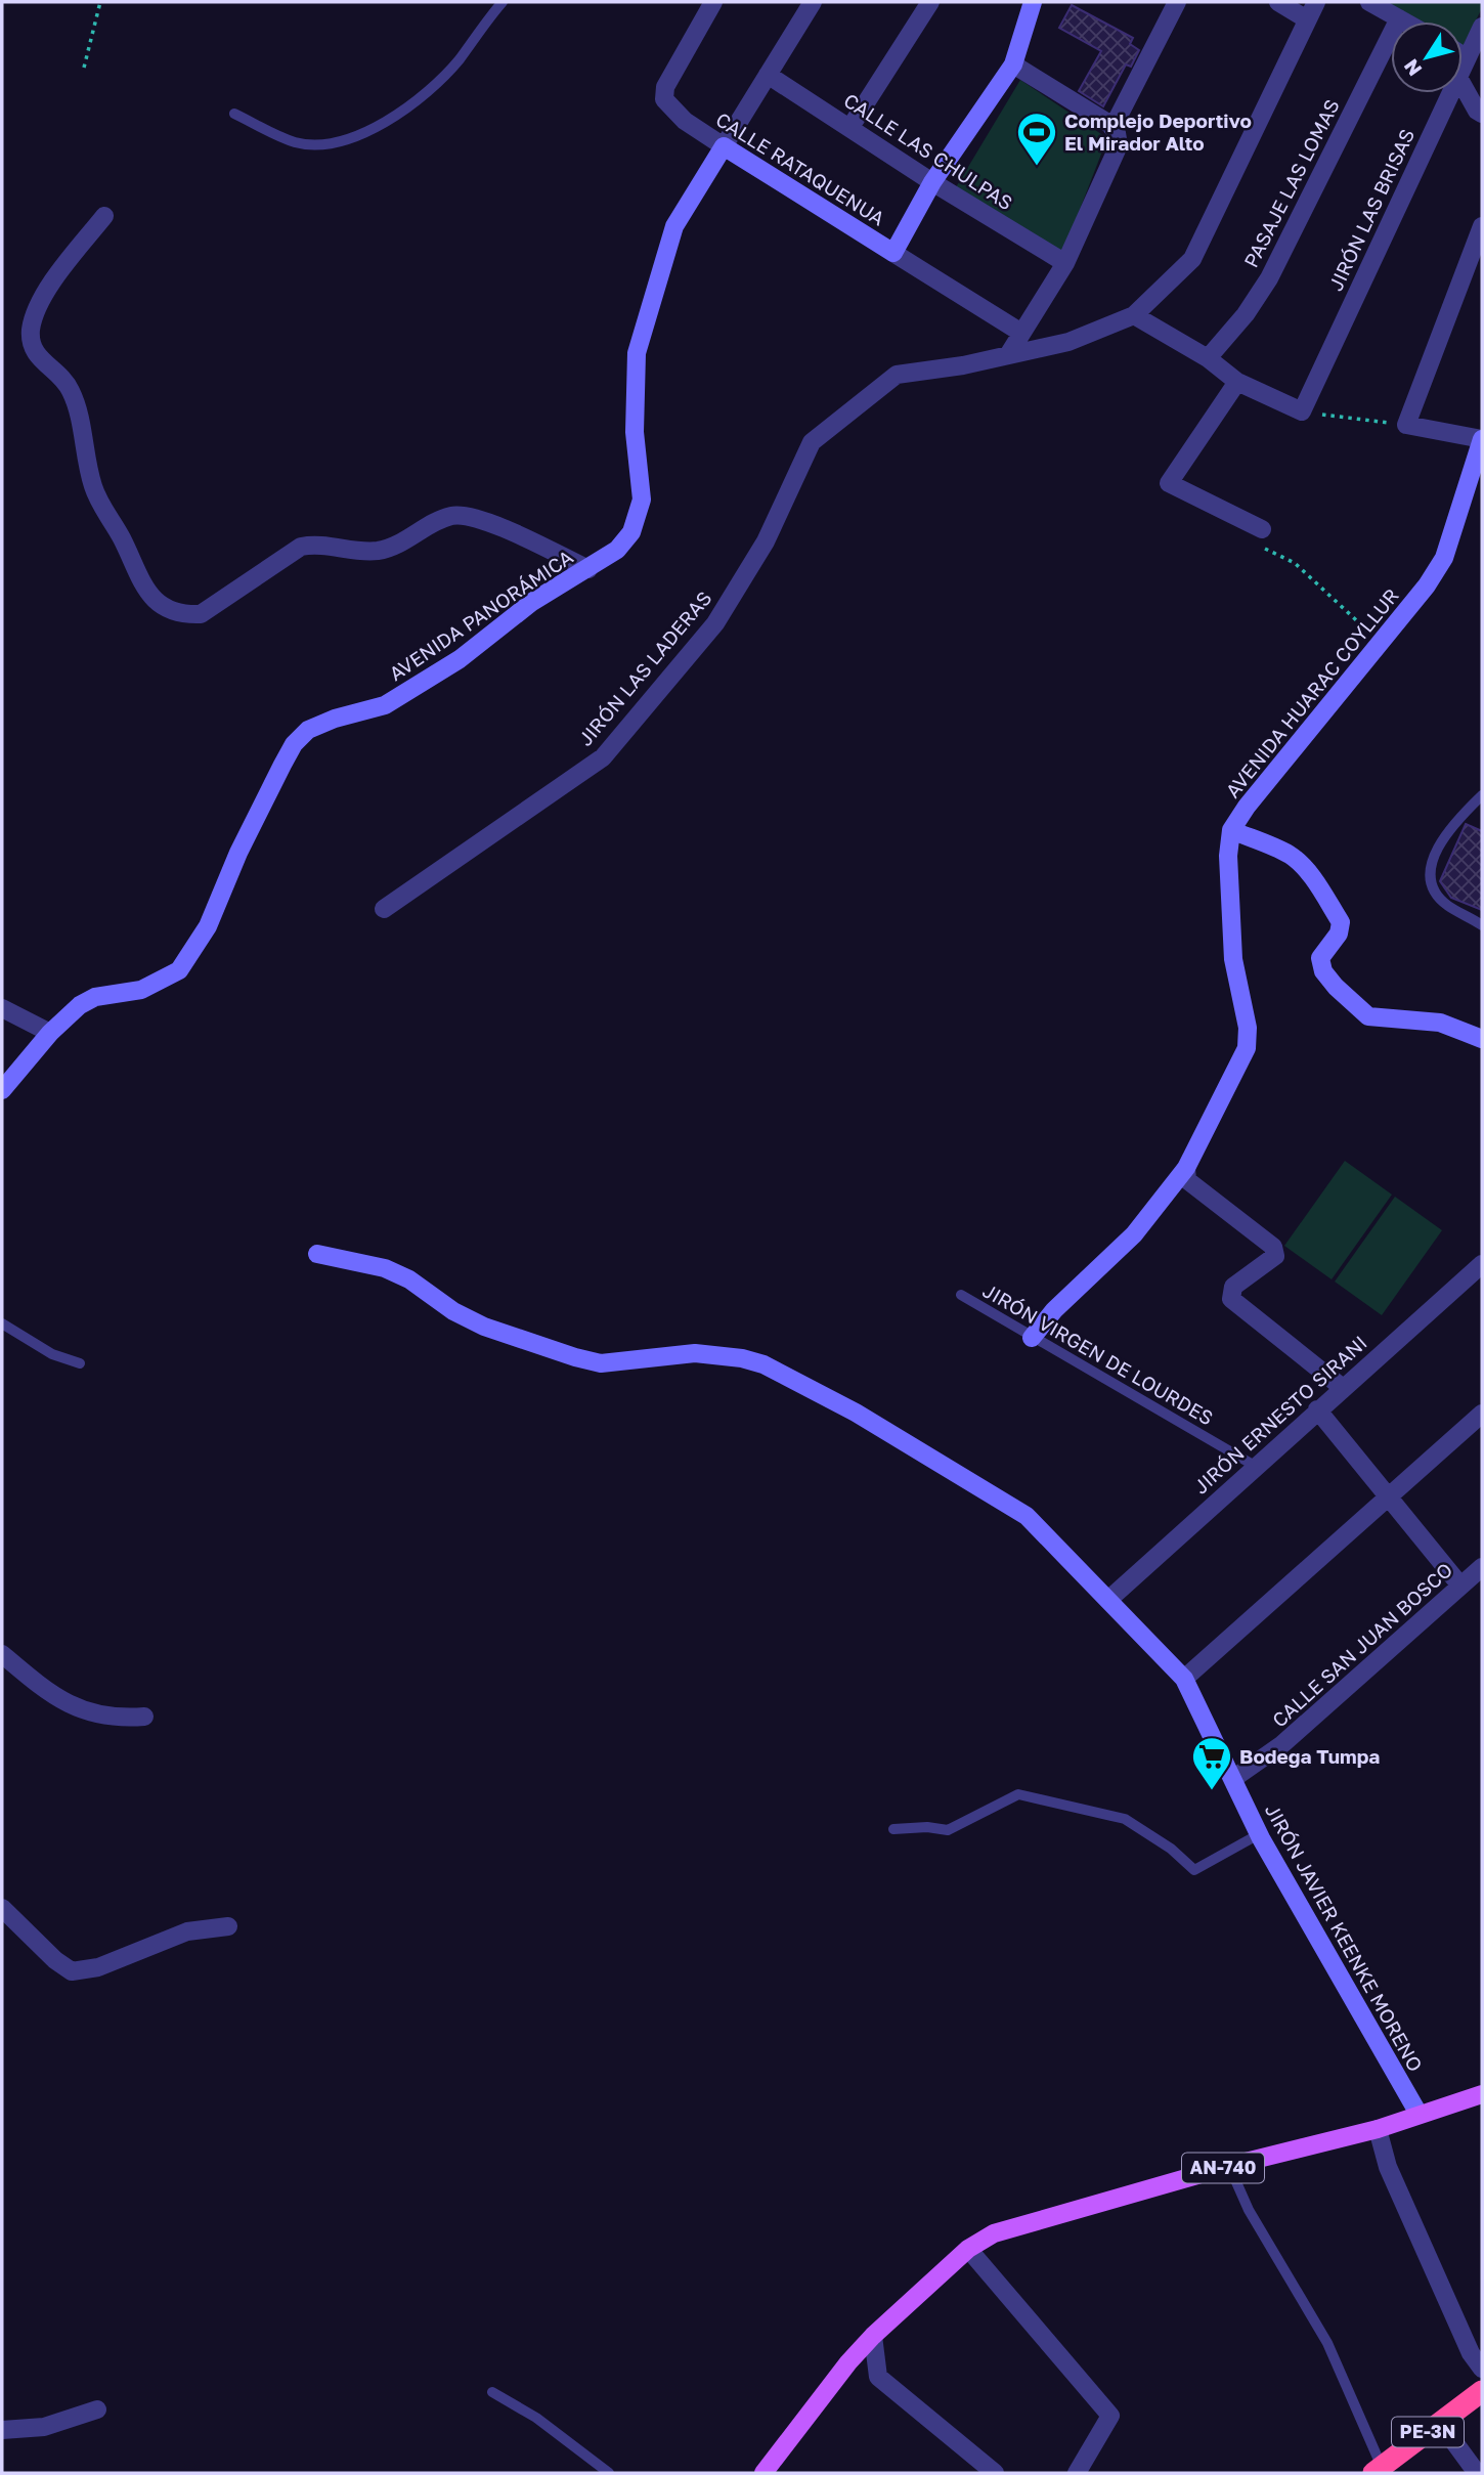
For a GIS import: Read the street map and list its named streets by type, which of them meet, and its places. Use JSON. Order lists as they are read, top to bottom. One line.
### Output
{"streets":{"highway":["PE-3N"],"main road":["CALLE RATAQUENUA","AVENIDA PANORÁMICA","AVENIDA HUARAC COYLLUR","JIRÓN JAVIER KEENKE MORENO","AN-740"],"street":["CALLE LAS CHULPAS","PASAJE LAS LOMAS","JIRÓN LAS BRISAS","JIRÓN LAS LADERAS","JIRÓN ERNESTO SIRANI","CALLE SAN JUAN BOSCO"],"lane":["JIRÓN VIRGEN DE LOURDES"]},"crossings":[["CALLE RATAQUENUA","AVENIDA PANORÁMICA"],["AVENIDA HUARAC COYLLUR","JIRÓN VIRGEN DE LOURDES"],["JIRÓN VIRGEN DE LOURDES","JIRÓN ERNESTO SIRANI"],["JIRÓN ERNESTO SIRANI","JIRÓN JAVIER KEENKE MORENO"],["CALLE SAN JUAN BOSCO","JIRÓN JAVIER KEENKE MORENO"],["JIRÓN JAVIER KEENKE MORENO","AN-740"]],"places":{"sports":["Complejo Deportivo El Mirador Alto"],"supermarket":["Bodega Tumpa"]},"north":"bottom left"}
